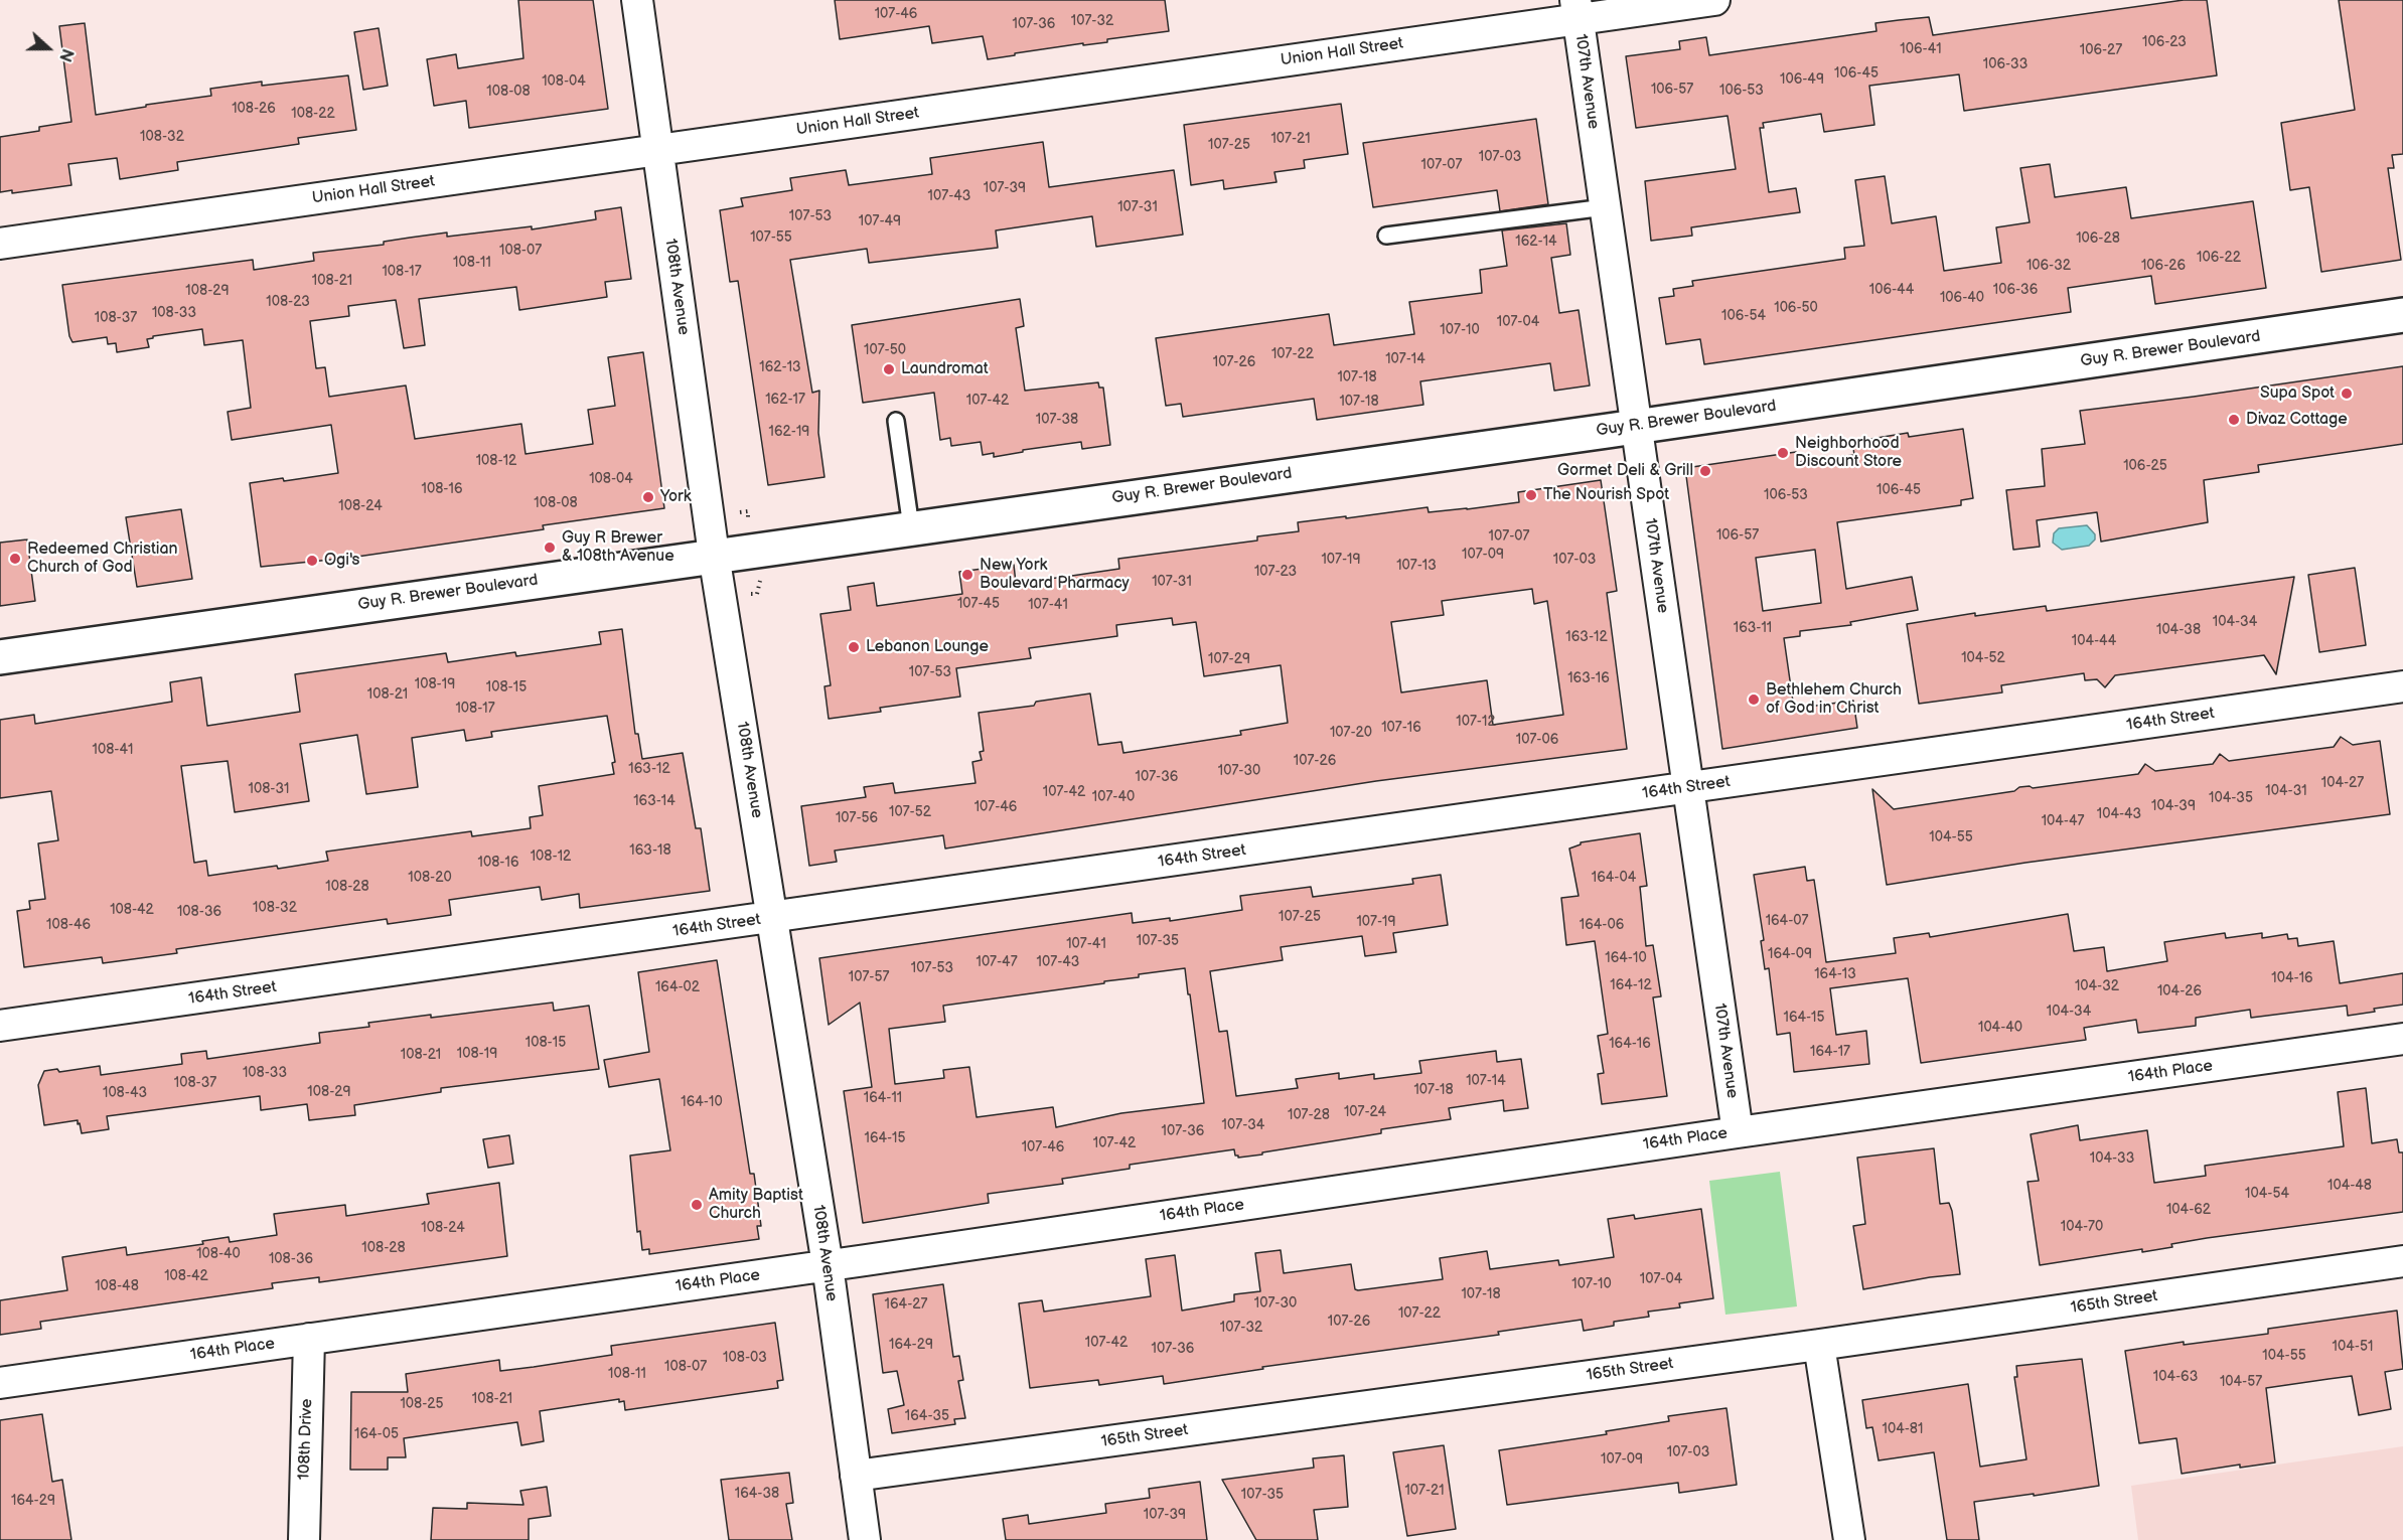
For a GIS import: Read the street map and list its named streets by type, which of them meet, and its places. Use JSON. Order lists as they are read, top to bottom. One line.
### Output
{"streets":{"main road":["Guy R. Brewer Boulevard"],"street":["Union Hall Street","107th Avenue","108th Avenue","164th Street","164th Place","165th Street","108th Drive"]},"crossings":[["Union Hall Street","107th Avenue"],["Union Hall Street","108th Avenue"],["107th Avenue","Guy R. Brewer Boulevard"],["107th Avenue","164th Street"],["107th Avenue","164th Place"],["108th Avenue","Guy R. Brewer Boulevard"],["108th Avenue","164th Street"],["108th Avenue","164th Place"],["108th Avenue","165th Street"],["164th Place","108th Drive"]],"places":["Laundromat","Supa Spot","Divaz Cottage","Neighborhood Discount Store","Gormet Deli & Grill","The Nourish Spot","York","Guy R Brewer & 108th Avenue","Redeemed Christian Church of God","Ogi's","New York Boulevard Pharmacy","Lebanon Lounge","Bethlehem Church of God in Christ","Amity Baptist Church"],"house_numbers":["107-46","107-32","107-36","106-23","106-41","106-27","106-33","106-45","106-49","108-04","106-57","106-53","108-08","108-26","108-22","108-32","107-21","107-25","107-03","107-07","107-39","107-43","107-31","107-53","107-49","107-55","106-28","162-14","108-07","106-22","108-11","106-32","106-26","108-17","108-21","106-44","106-36","108-29","106-40","108-23","106-50","108-33","106-54","108-37","107-04","107-10","107-50","107-22","107-14","107-26","162-13","107-18","162-17","107-42","107-18","107-38","162-19","108-12","106-25","108-04","108-16","106-45","106-53","108-08","108-24","106-57","107-07","107-09","107-19","107-03","107-13","107-23","107-31","107-45","107-41","104-34","163-11","104-38","163-12","104-44","104-52","107-29","107-53","163-16","108-19","108-15","108-21","108-17","107-12","107-16","107-20","107-06","108-41","107-26","163-12","107-30","107-36","104-27","108-31","104-31","107-42","107-40","104-35","163-14","104-39","107-46","107-52","104-43","107-56","104-47","104-55","163-18","108-12","108-16","108-20","164-04","108-28","108-32","108-42","108-36","107-25","164-07","107-19","108-46","164-06","107-35","107-41","164-09","164-10","107-47","107-43","107-53","164-13","107-57","104-16","164-12","104-32","164-02","104-26","104-34","164-15","104-40","108-15","164-16","164-17","108-19","108-21","108-33","107-14","108-37","107-18","108-29","108-43","164-11","164-10","107-24","107-28","107-34","107-36","164-15","107-42","107-46","104-33","104-48","104-54","104-62","104-70","108-24","108-28","108-40","108-36","108-42","107-04","107-10","108-48","107-18","107-30","164-27","107-22","107-26","107-32","107-42","164-29","104-51","107-36","104-55","108-03","108-07","108-11","104-63","104-57","108-21","108-25","164-35","104-81","164-05","107-03","107-09","107-21","164-38","107-35","164-29","107-39"],"north":"right"}
